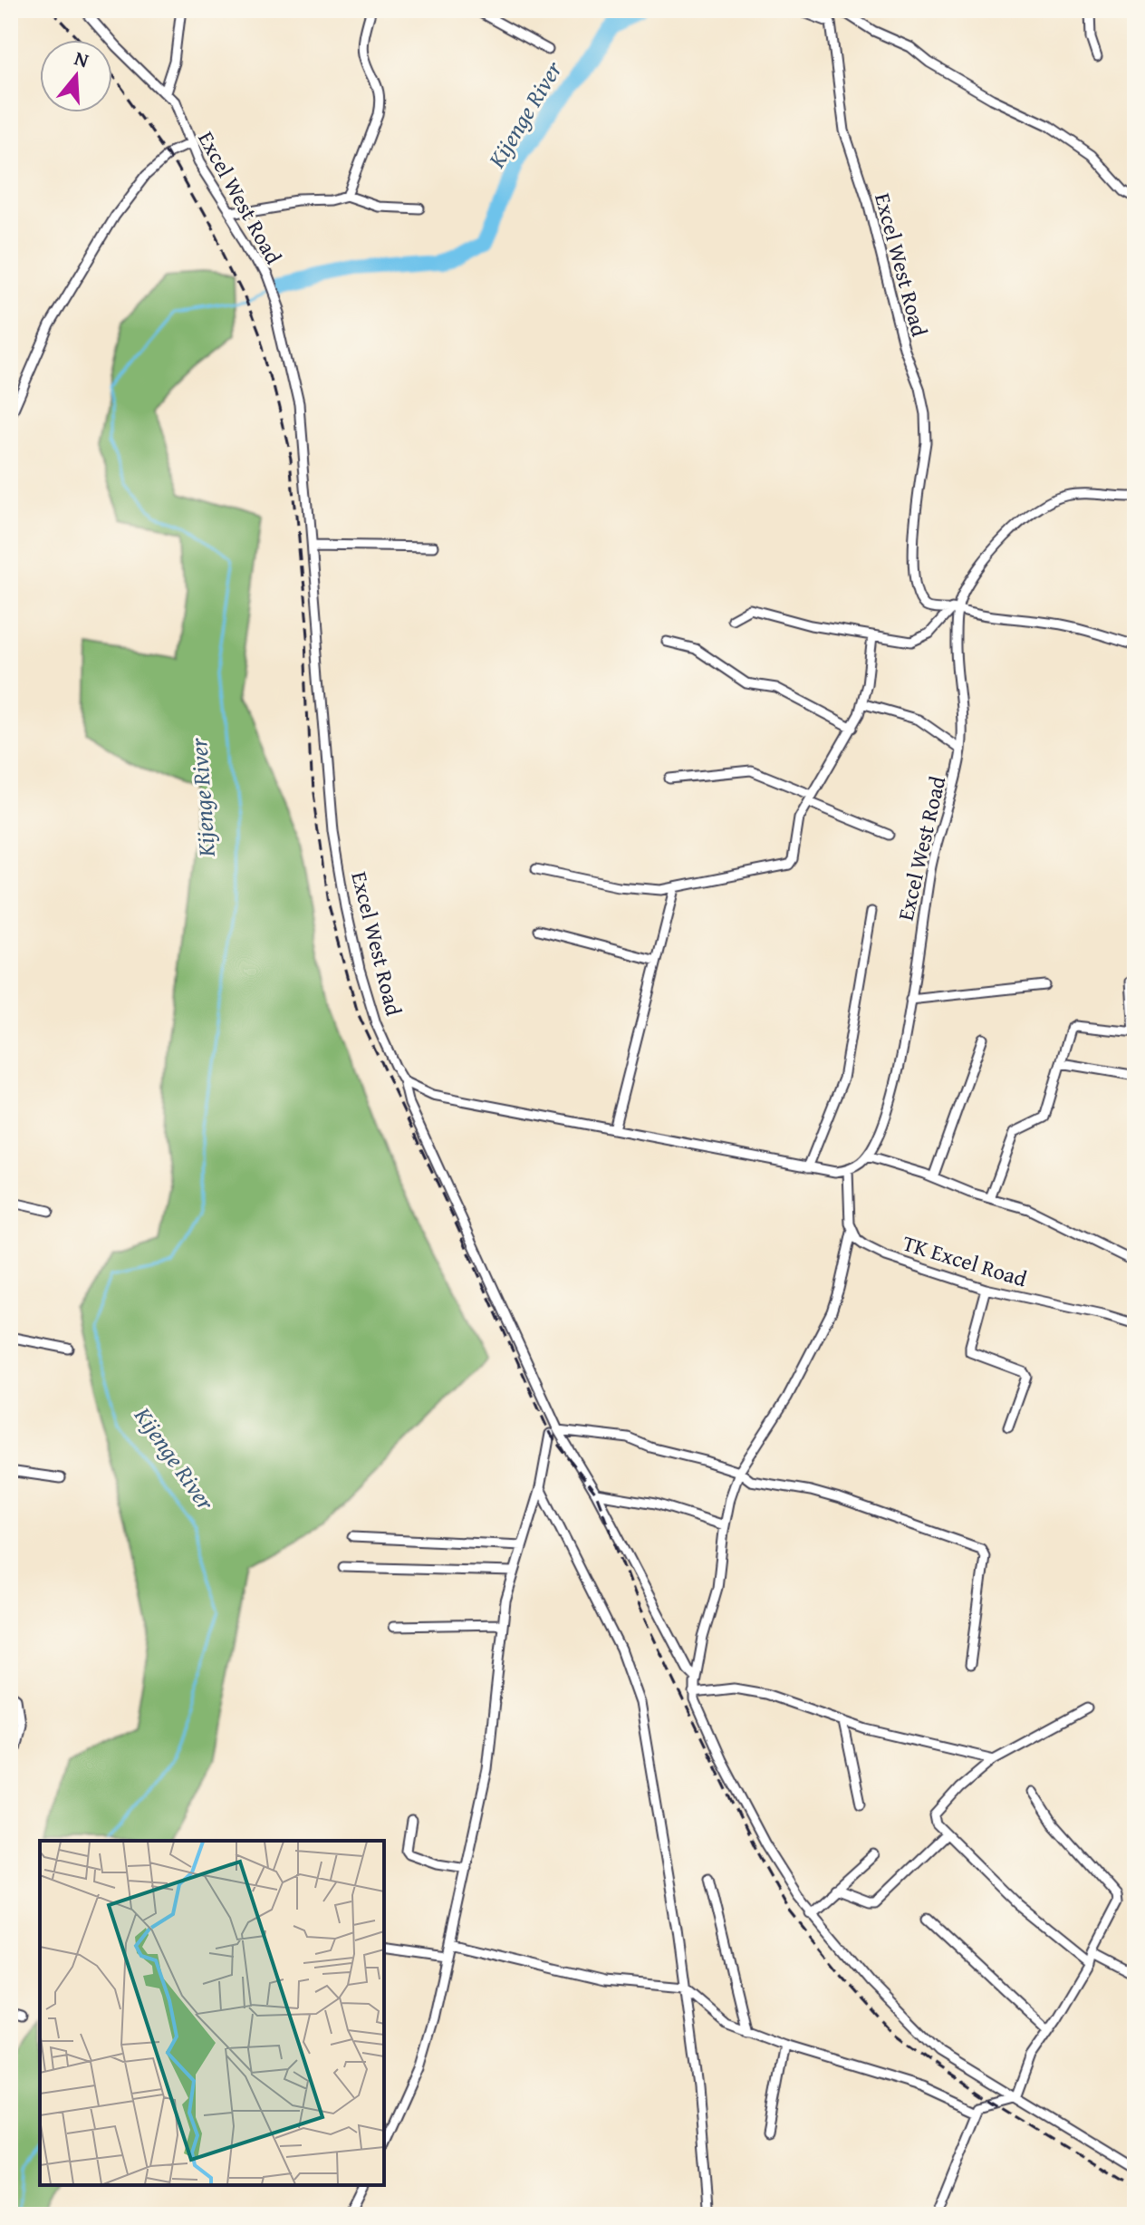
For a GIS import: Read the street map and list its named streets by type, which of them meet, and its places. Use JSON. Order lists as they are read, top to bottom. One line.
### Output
{"streets":{"street":["Excel West Road","TK Excel Road"]},"water":["Kijenge River"],"north":"top"}
